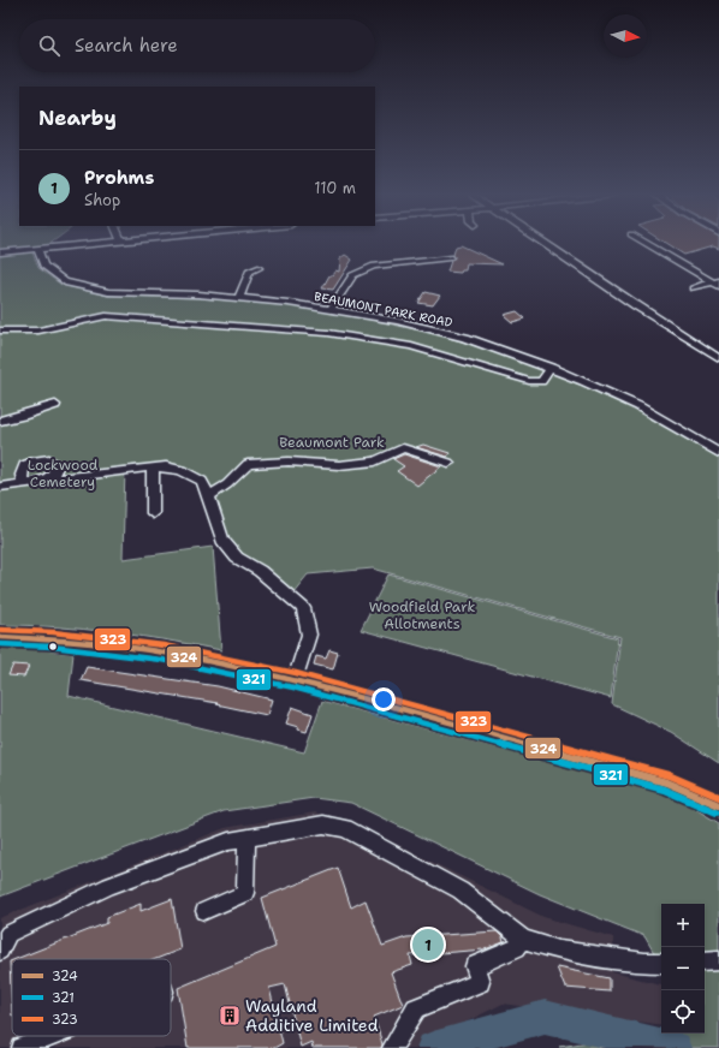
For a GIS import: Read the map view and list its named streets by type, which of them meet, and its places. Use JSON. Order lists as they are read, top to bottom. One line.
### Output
{"streets":{"street":["BEAUMONT PARK ROAD"]},"parks":["Beaumont Park","Lockwood Cemetery","Woodfield Park Allotments"],"places":{"building":["Wayland Additive Limited"]},"lines":["transit line 323","transit line 324","transit line 321"],"legend":["324","321","323"],"north":"right","page":{"search":"Search here","heading":"Nearby","list":[{"mark":"1","name":"Prohms","note":"Shop","value":"110 m"}],"map_buttons":["+","−"],"pins":"1"}}
